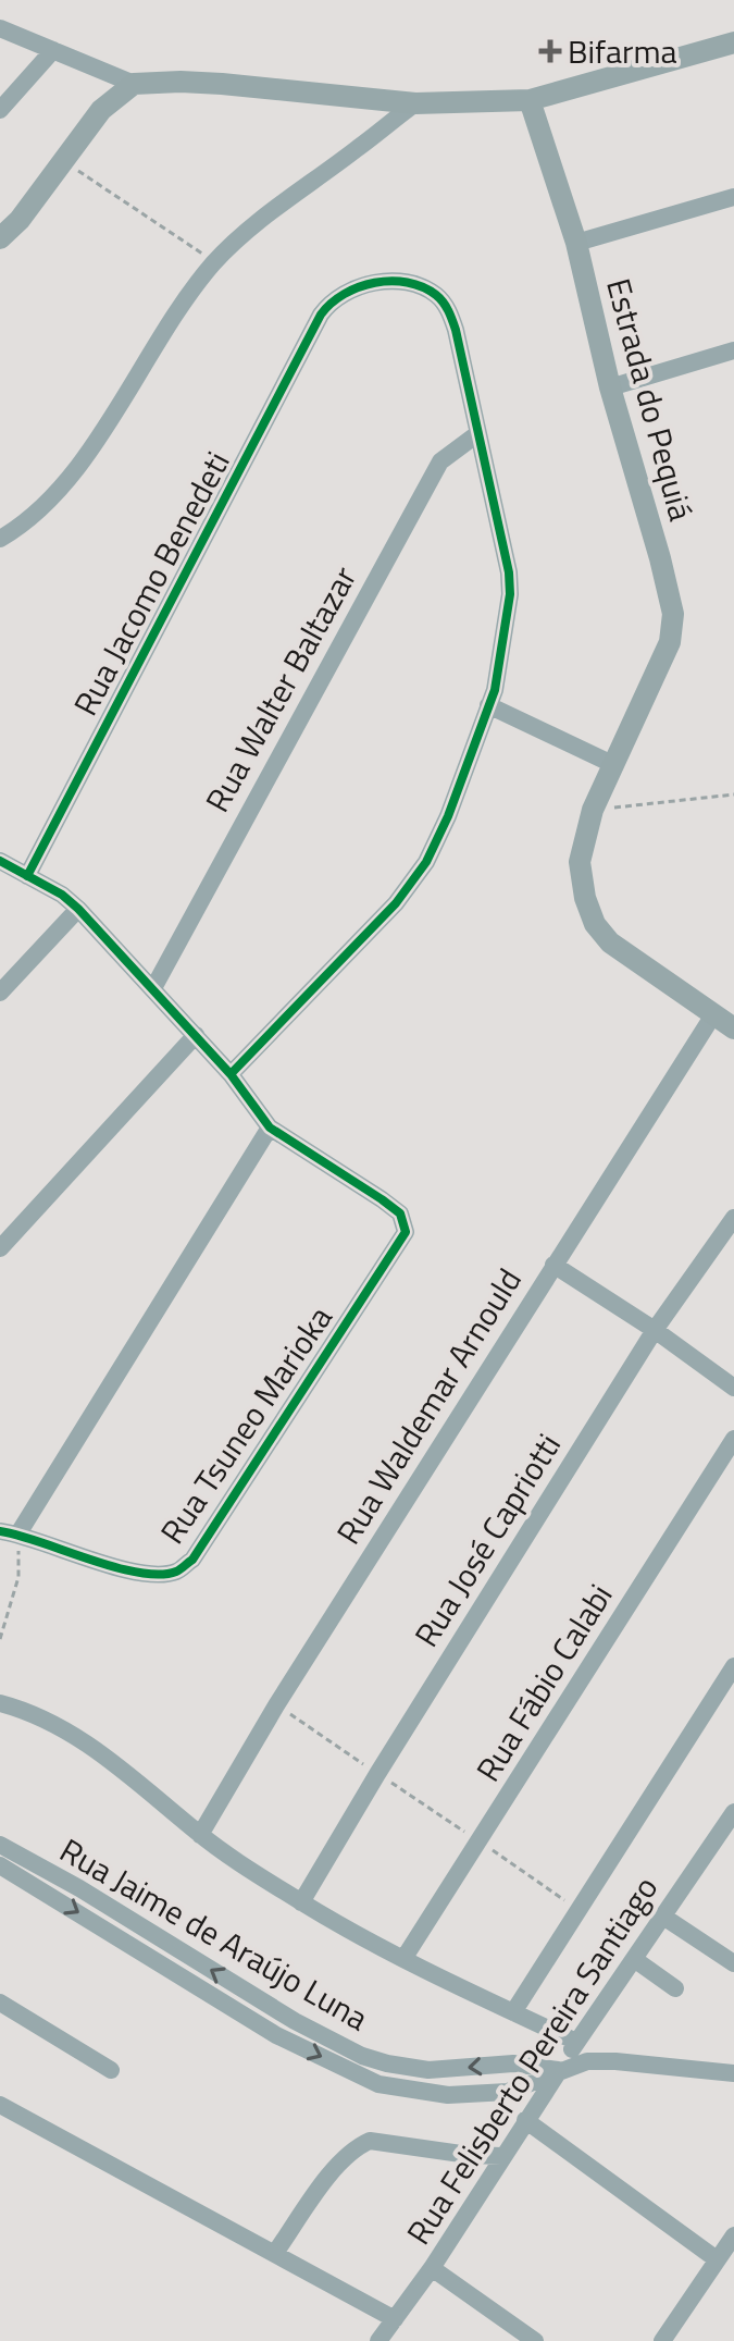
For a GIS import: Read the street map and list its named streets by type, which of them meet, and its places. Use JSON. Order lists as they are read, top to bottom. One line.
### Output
{"streets":{"main road":["Estrada do Pequiá"],"street":["Rua Jacomo Benedeti","Rua Walter Baltazar","Rua Waldemar Arnould","Rua Tsuneo Marioka","Rua José Capriotti","Rua Fábio Calabi","Rua Jaime de Araújo Luna","Rua Felisberto Pereira Santiago"]},"crossings":[["Estrada do Pequiá","Rua Waldemar Arnould"],["Rua Jacomo Benedeti","Rua Walter Baltazar"],["Rua Jaime de Araújo Luna","Rua Felisberto Pereira Santiago"]],"places":{"health":["Bifarma"]}}
